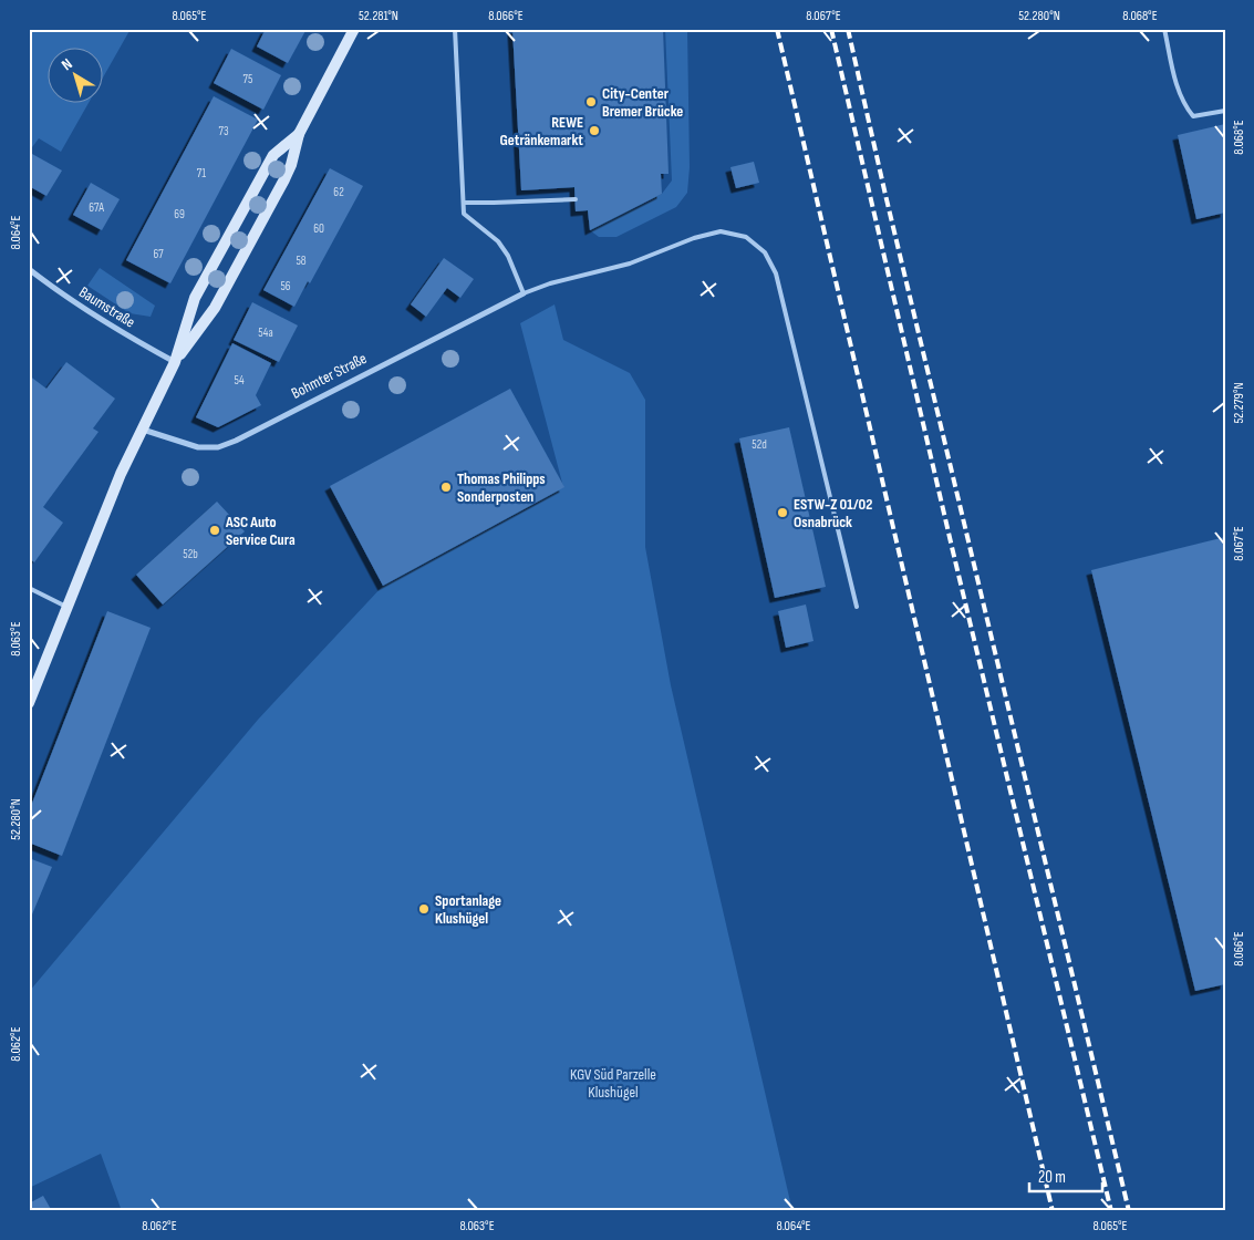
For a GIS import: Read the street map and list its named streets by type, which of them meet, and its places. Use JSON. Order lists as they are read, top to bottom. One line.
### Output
{"streets":{"street":["Baumstraße","Bohmter Straße"]},"parks":["KGV Süd Parzelle Klushügel"],"places":["City-Center Bremer Brücke","REWE Getränkemarkt","Thomas Philipps Sonderposten","ESTW-Z 01/02 Osnabrück","ASC Auto Service Cura","Sportanlage Klushügel"],"house_numbers":["75","73","71","62","67A","69","60","67","58","56","54a","54","52d","52b"],"scale_bar":"20 m","north":"top left","coordinates":["8.065°E","52.281°N","8.066°E","8.067°E","52.280°N","8.068°E","8.064°E","52.279°N","8.063°E","8.062°E"]}
